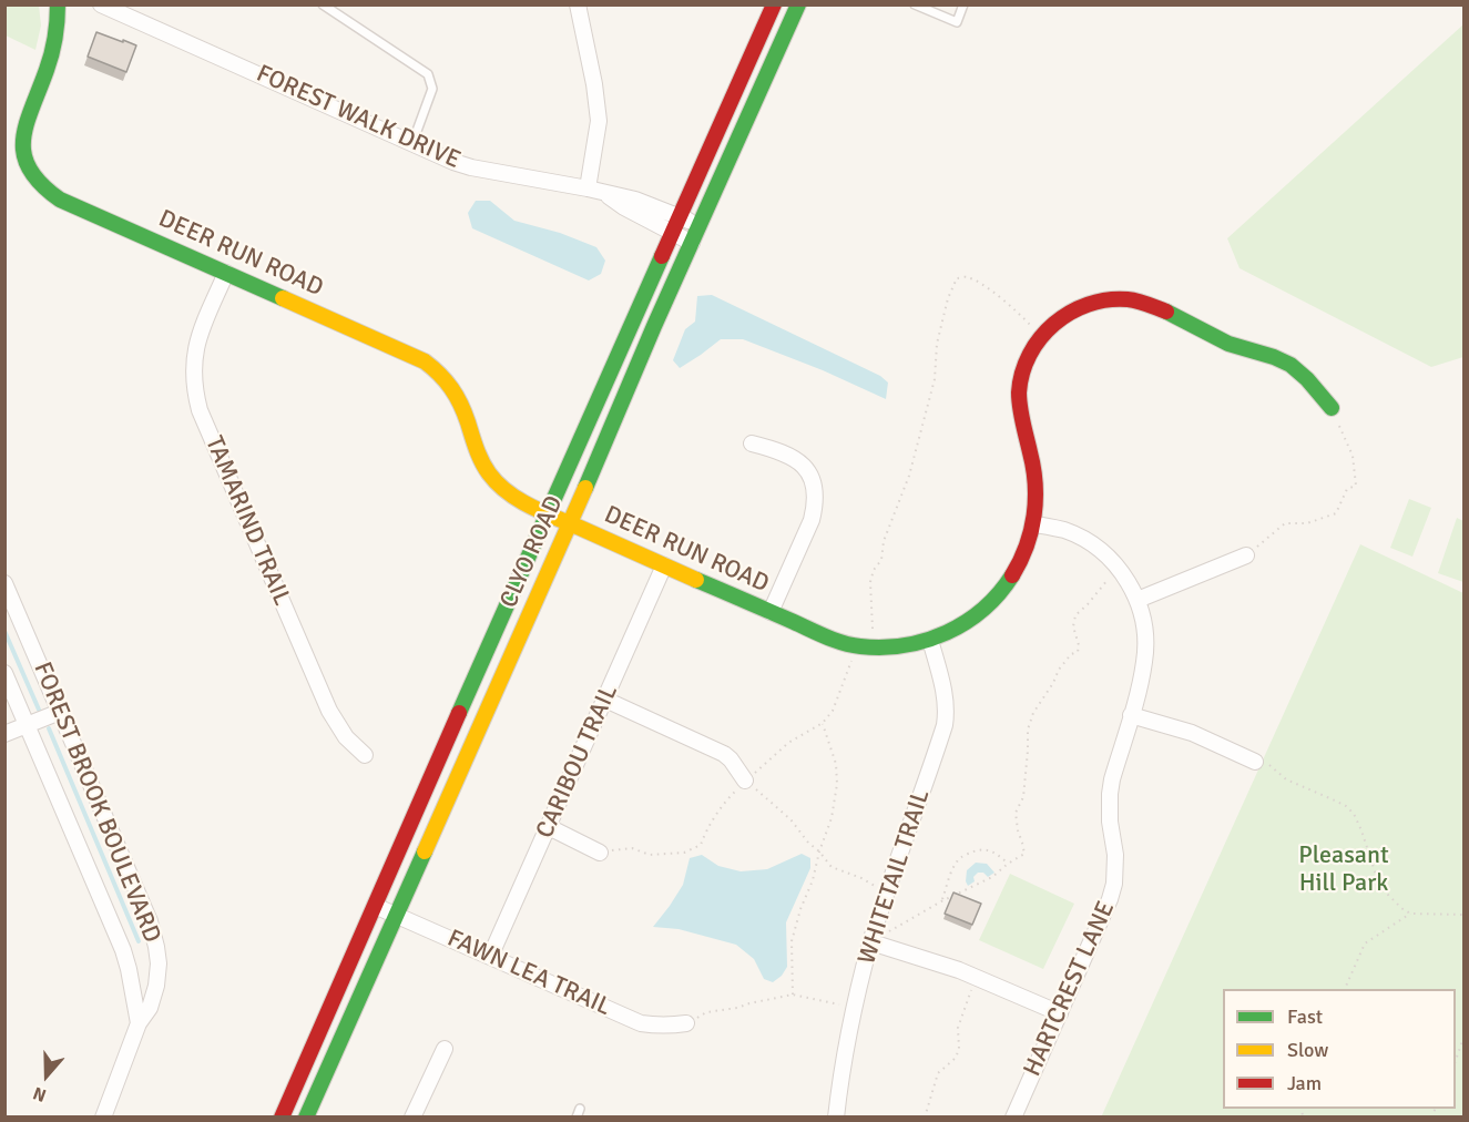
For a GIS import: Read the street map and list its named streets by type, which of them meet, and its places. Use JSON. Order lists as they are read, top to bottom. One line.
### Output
{"streets":{"street":["FOREST WALK DRIVE","DEER RUN ROAD","TAMARIND TRAIL","CLYO ROAD","CARIBOU TRAIL","FOREST BROOK BOULEVARD","WHITETAIL TRAIL","FAWN LEA TRAIL","HARTCREST LANE"]},"crossings":[["FOREST WALK DRIVE","CLYO ROAD"],["DEER RUN ROAD","TAMARIND TRAIL"],["DEER RUN ROAD","CLYO ROAD"],["DEER RUN ROAD","CARIBOU TRAIL"],["DEER RUN ROAD","WHITETAIL TRAIL"],["DEER RUN ROAD","HARTCREST LANE"],["CLYO ROAD","FAWN LEA TRAIL"],["CARIBOU TRAIL","FAWN LEA TRAIL"]],"parks":["Pleasant Hill Park"],"legend":["Fast","Slow","Jam"],"north":"bottom"}
